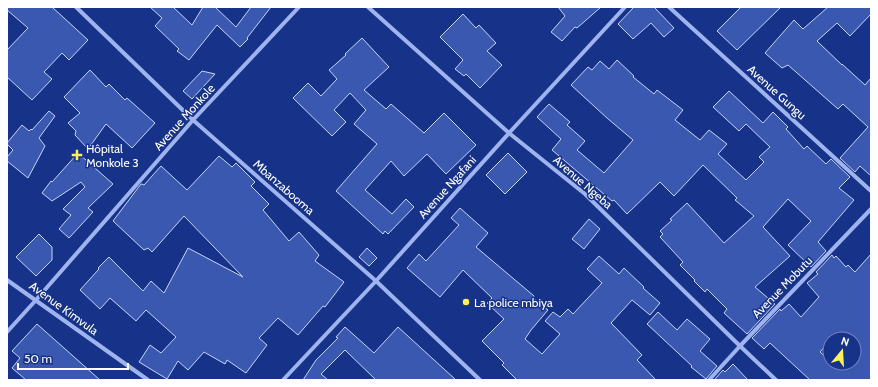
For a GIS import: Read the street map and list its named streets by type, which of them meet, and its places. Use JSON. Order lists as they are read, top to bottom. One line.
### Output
{"streets":{"street":["Avenue Gungu","Avenue Monkole","Avenue Ngeba","Mbanzabooma","Avenue Ngafani","Avenue Mobutu","Avenue Kimvula"]},"crossings":[["Avenue Monkole","Mbanzabooma"],["Avenue Monkole","Avenue Kimvula"],["Avenue Ngeba","Avenue Ngafani"],["Avenue Ngeba","Avenue Mobutu"],["Mbanzabooma","Avenue Ngafani"]],"places":{"health":["Hôpital Monkole 3"],"other":["La police mbiya"]},"scale_bar":"50 m","north":"top"}
